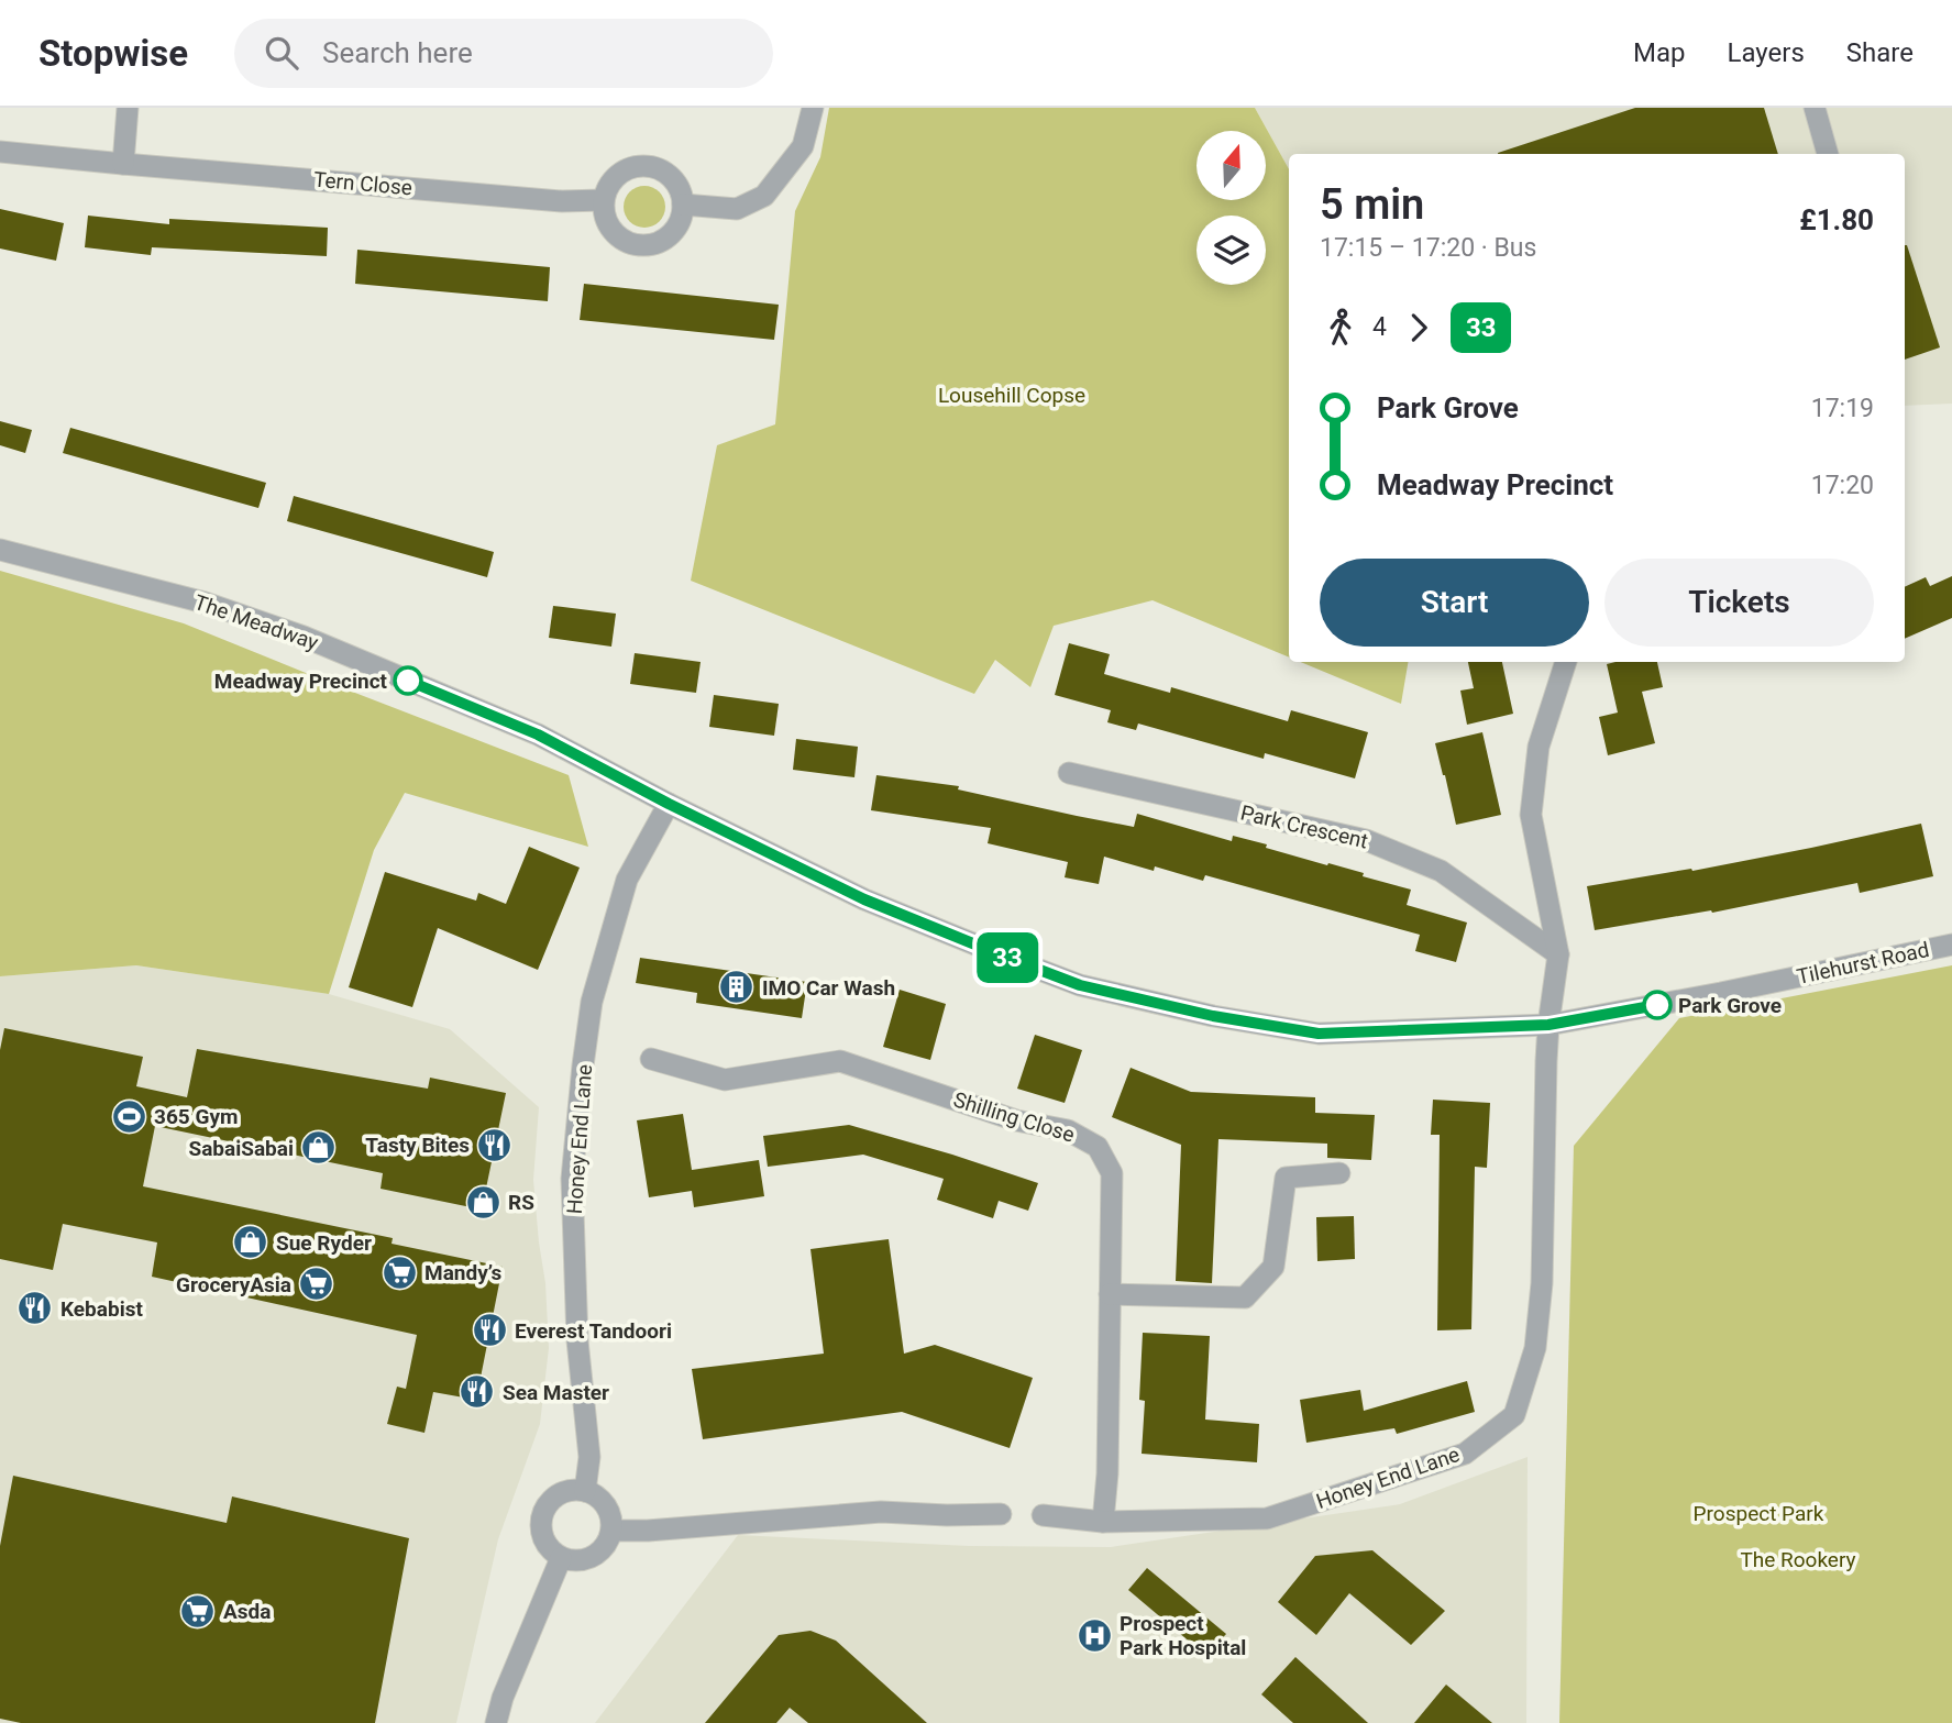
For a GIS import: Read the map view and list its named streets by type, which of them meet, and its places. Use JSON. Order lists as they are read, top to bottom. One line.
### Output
{"streets":{"street":["Tern Close","The Meadway","Park Crescent","Tilehurst Road","Shilling Close","Honey End Lane"]},"crossings":[["The Meadway","Tilehurst Road"],["The Meadway","Honey End Lane"],["Tilehurst Road","Honey End Lane"],["Shilling Close","Honey End Lane"]],"parks":["Lousehill Copse","Prospect Park","The Rookery"],"places":{"other":["Meadway Precinct","Park Grove"],"building":["IMO Car Wash"],"sports":["365 Gym"],"restaurant":["Tasty Bites","Kebabist","Everest Tandoori","Sea Master"],"shop":["SabaiSabai","RS","Sue Ryder"],"supermarket":["Mandy’s","GroceryAsia","Asda"],"hospital":["Prospect Park Hospital"]},"lines":["bus line 33"],"north":"top","page":{"header":"Stopwise","search":"Search here","nav":["Map","Layers","Share"],"on_map":"33","heading":["5 min","17:15 – 17:20 · Bus","£1.80"],"legs":["4","33"],"list":[{"name":"Park Grove","value":"17:19"},{"name":"Meadway Precinct","value":"17:20"}],"buttons":["Start","Tickets"]}}
